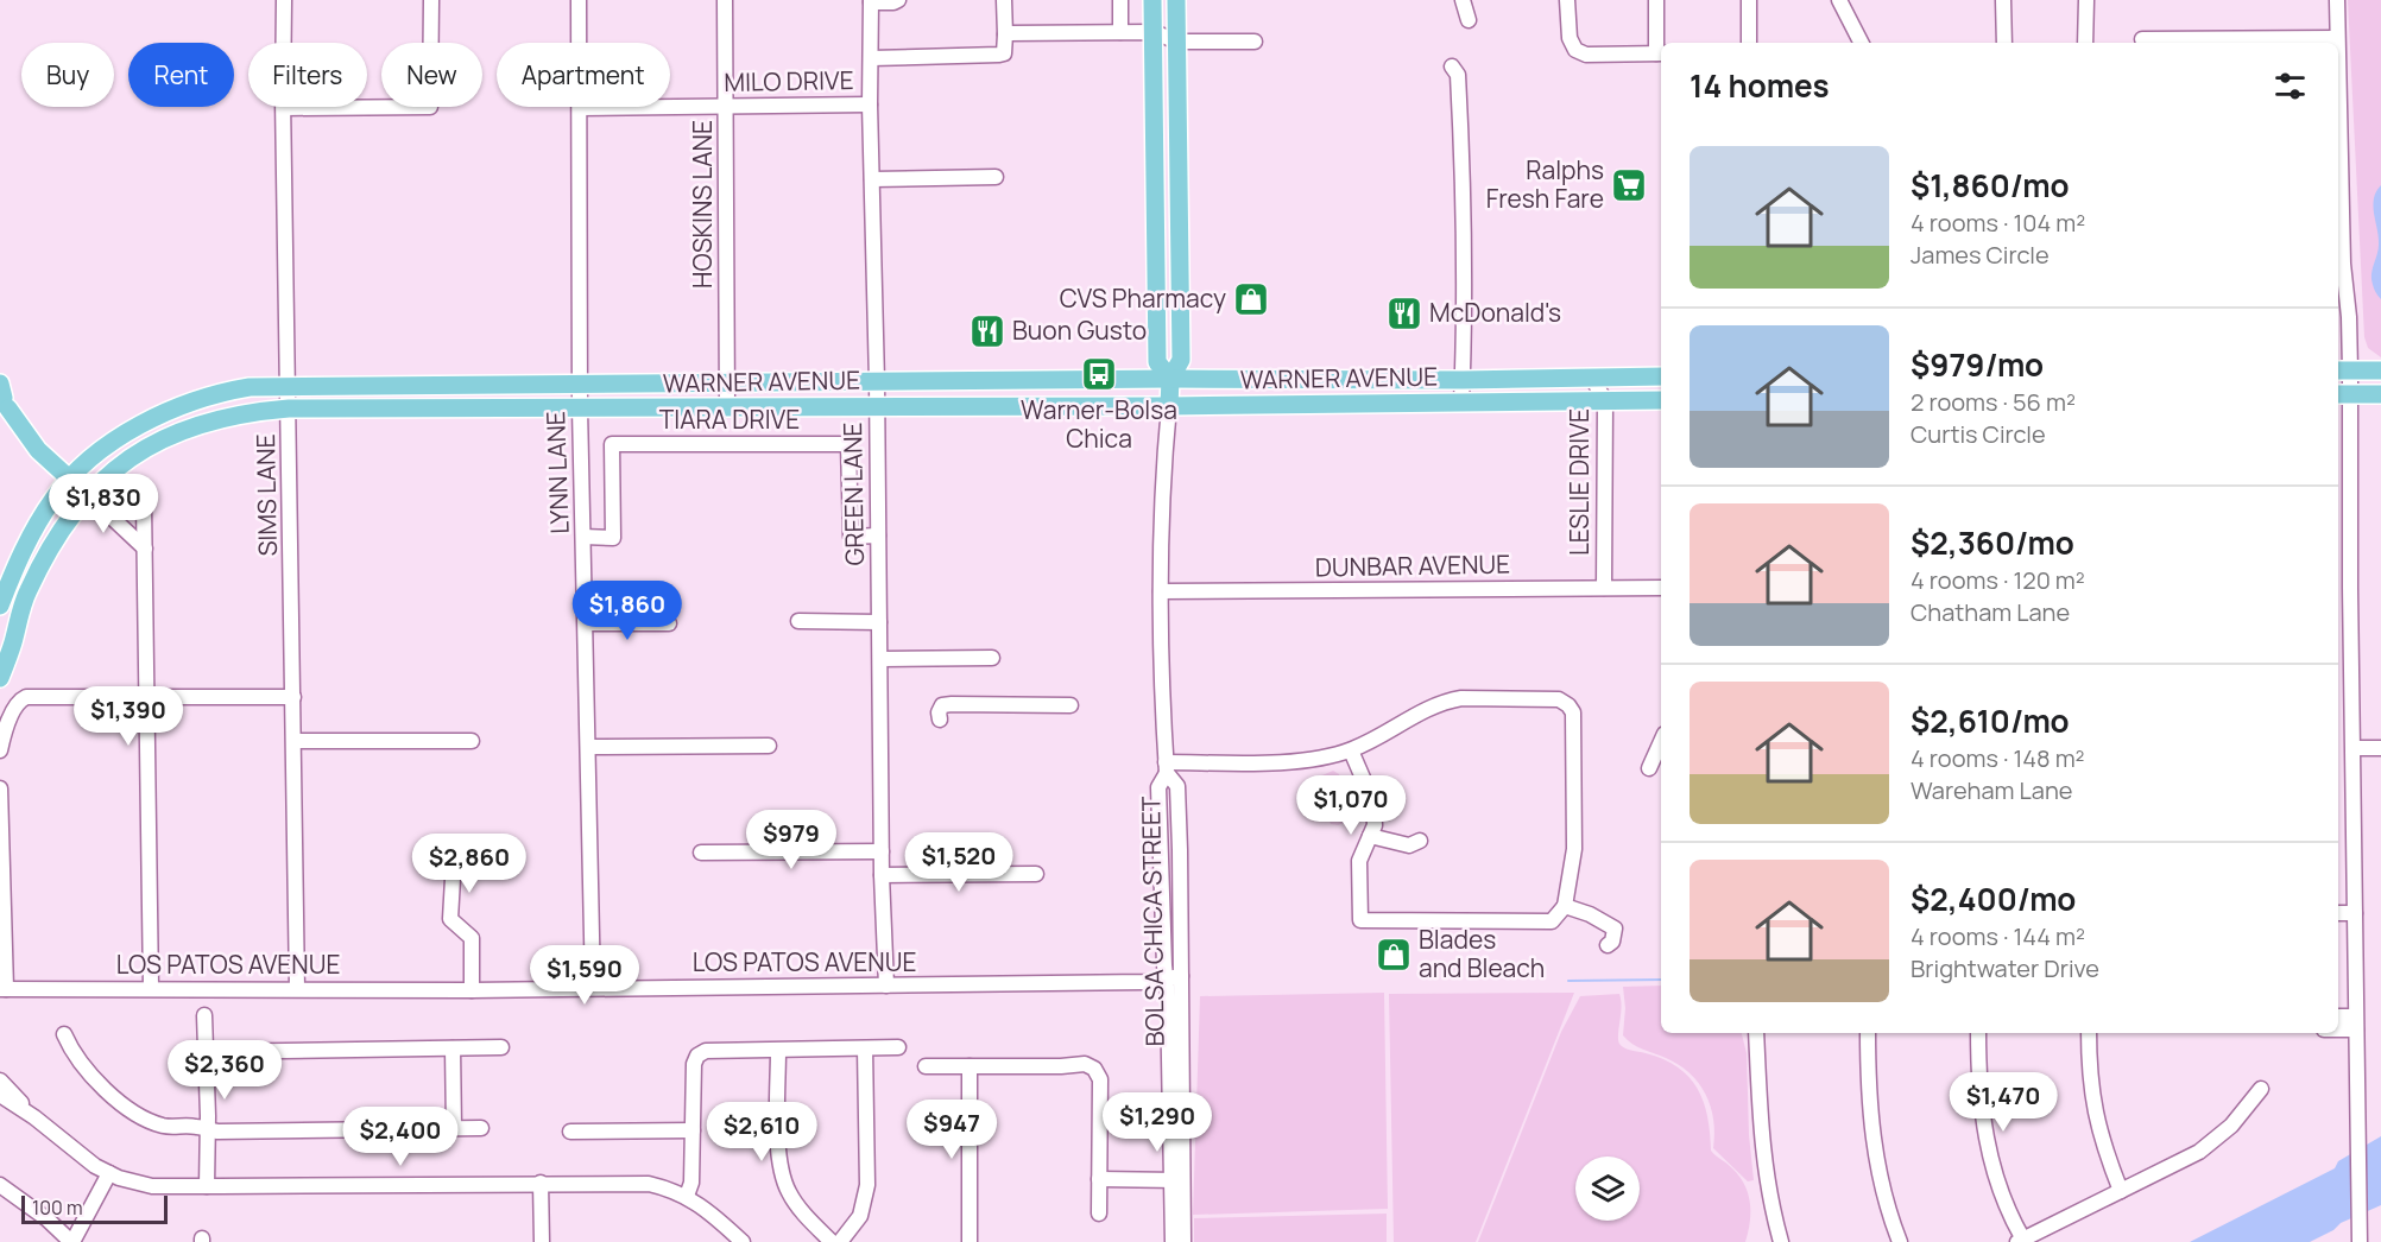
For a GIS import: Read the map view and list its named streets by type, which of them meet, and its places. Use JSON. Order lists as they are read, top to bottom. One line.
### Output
{"streets":{"main road":["WARNER AVENUE","BOLSA CHICA STREET"],"street":["MILO DRIVE","HOSKINS LANE","TIARA DRIVE","LYNN LANE","LESLIE DRIVE","GREEN LANE","SIMS LANE","DUNBAR AVENUE","LOS PATOS AVENUE"]},"crossings":[["MILO DRIVE","HOSKINS LANE"],["MILO DRIVE","LYNN LANE"],["MILO DRIVE","GREEN LANE"],["HOSKINS LANE","WARNER AVENUE"],["WARNER AVENUE","LYNN LANE"],["WARNER AVENUE","LESLIE DRIVE"],["WARNER AVENUE","GREEN LANE"],["WARNER AVENUE","SIMS LANE"],["WARNER AVENUE","BOLSA CHICA STREET"],["TIARA DRIVE","LYNN LANE"],["TIARA DRIVE","GREEN LANE"],["LYNN LANE","LOS PATOS AVENUE"],["LESLIE DRIVE","DUNBAR AVENUE"],["GREEN LANE","LOS PATOS AVENUE"],["SIMS LANE","LOS PATOS AVENUE"],["DUNBAR AVENUE","BOLSA CHICA STREET"],["BOLSA CHICA STREET","LOS PATOS AVENUE"]],"places":{"supermarket":["Ralphs Fresh Fare"],"shop":["CVS Pharmacy","Blades and Bleach"],"restaurant":["McDonald's","Buon Gusto"],"bus stop":["Warner-Bolsa Chica"]},"scale_bar":"100 m","page":{"chip":["Buy","Rent","Filters","New","Apartment"],"heading":"14 homes","list":[{"name":"$1,860/mo","note":"4 rooms · 104 m² · James Circle"},{"name":"$979/mo","note":"2 rooms · 56 m² · Curtis Circle"},{"name":"$2,360/mo","note":"4 rooms · 120 m² · Chatham Lane"},{"name":"$2,610/mo","note":"4 rooms · 148 m² · Wareham Lane"},{"name":"$2,400/mo","note":"4 rooms · 144 m² · Brightwater Drive"}],"price":["$1,830","$1,860","$1,390","$1,070","$979","$1,520","$2,860","$1,590","$2,360","$1,470","$1,290","$947","$2,610","$2,400"],"scale":"100 m"}}
